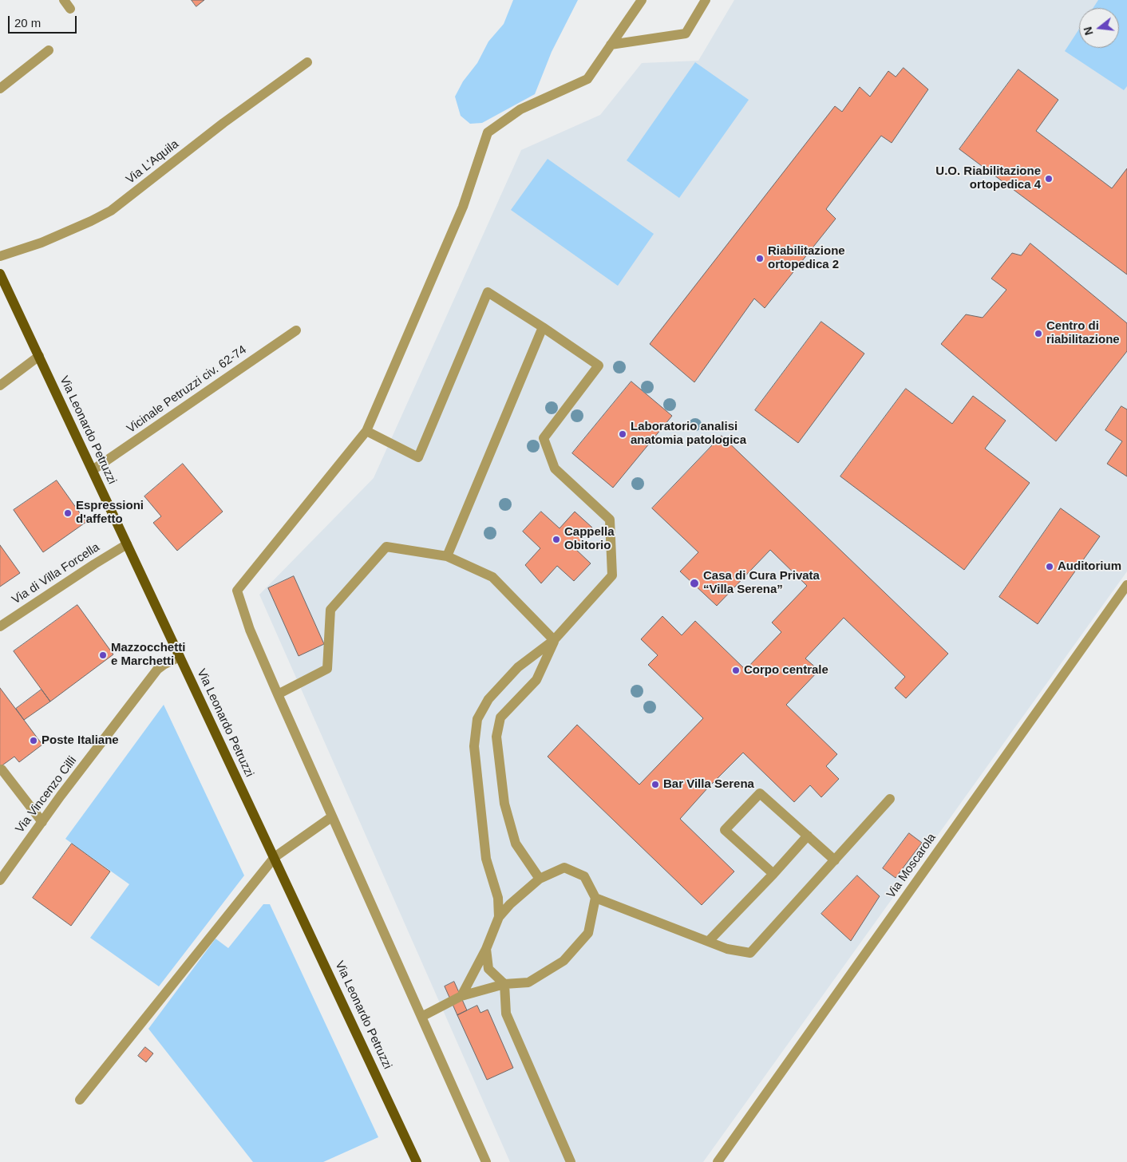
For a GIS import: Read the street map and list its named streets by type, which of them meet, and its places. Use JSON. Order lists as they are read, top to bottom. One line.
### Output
{"streets":{"main road":["Via Leonardo Petruzzi"],"street":["Via L'Aquila","Vicinale Petruzzi civ. 62-74","Via di Villa Forcella","Via Vincenzo Cilli","Via Moscarola"]},"crossings":[["Vicinale Petruzzi civ. 62-74","Via Leonardo Petruzzi"],["Via Leonardo Petruzzi","Via di Villa Forcella"],["Via Leonardo Petruzzi","Via Vincenzo Cilli"]],"places":["U.O. Riabilitazione ortopedica 4","Riabilitazione ortopedica 2","Centro di riabilitazione","Laboratorio analisi anatomia patologica","Espressioni d'affetto","Cappella Obitorio","Auditorium","Casa di Cura Privata “Villa Serena”","Mazzocchetti e Marchetti","Corpo centrale","Poste Italiane","Bar Villa Serena"],"scale_bar":"20 m","north":"left"}
